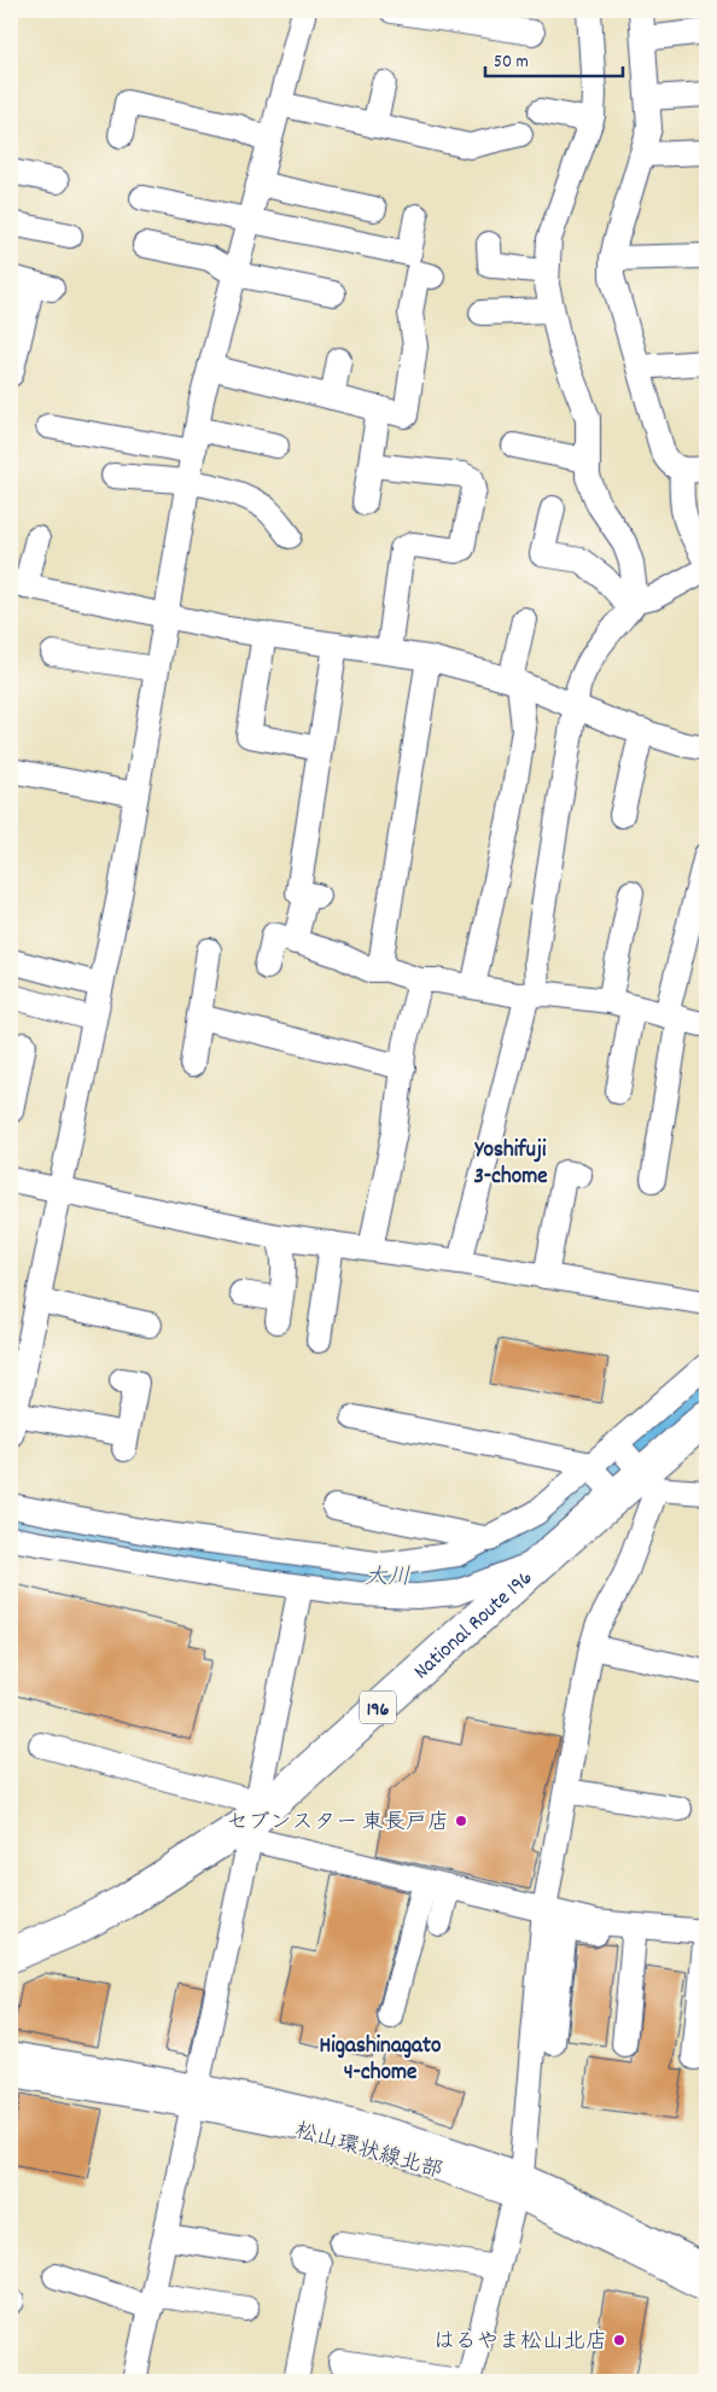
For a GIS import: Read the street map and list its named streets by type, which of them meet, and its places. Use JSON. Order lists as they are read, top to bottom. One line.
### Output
{"streets":{"highway":["National Route 196","196"],"street":["松山環状線北部"]},"districts":["Yoshifuji 3-chome","Higashinagato 4-chome"],"water":["大川"],"places":["セブンスター 東長戸店","はるやま松山北店"],"scale_bar":"50 m"}
